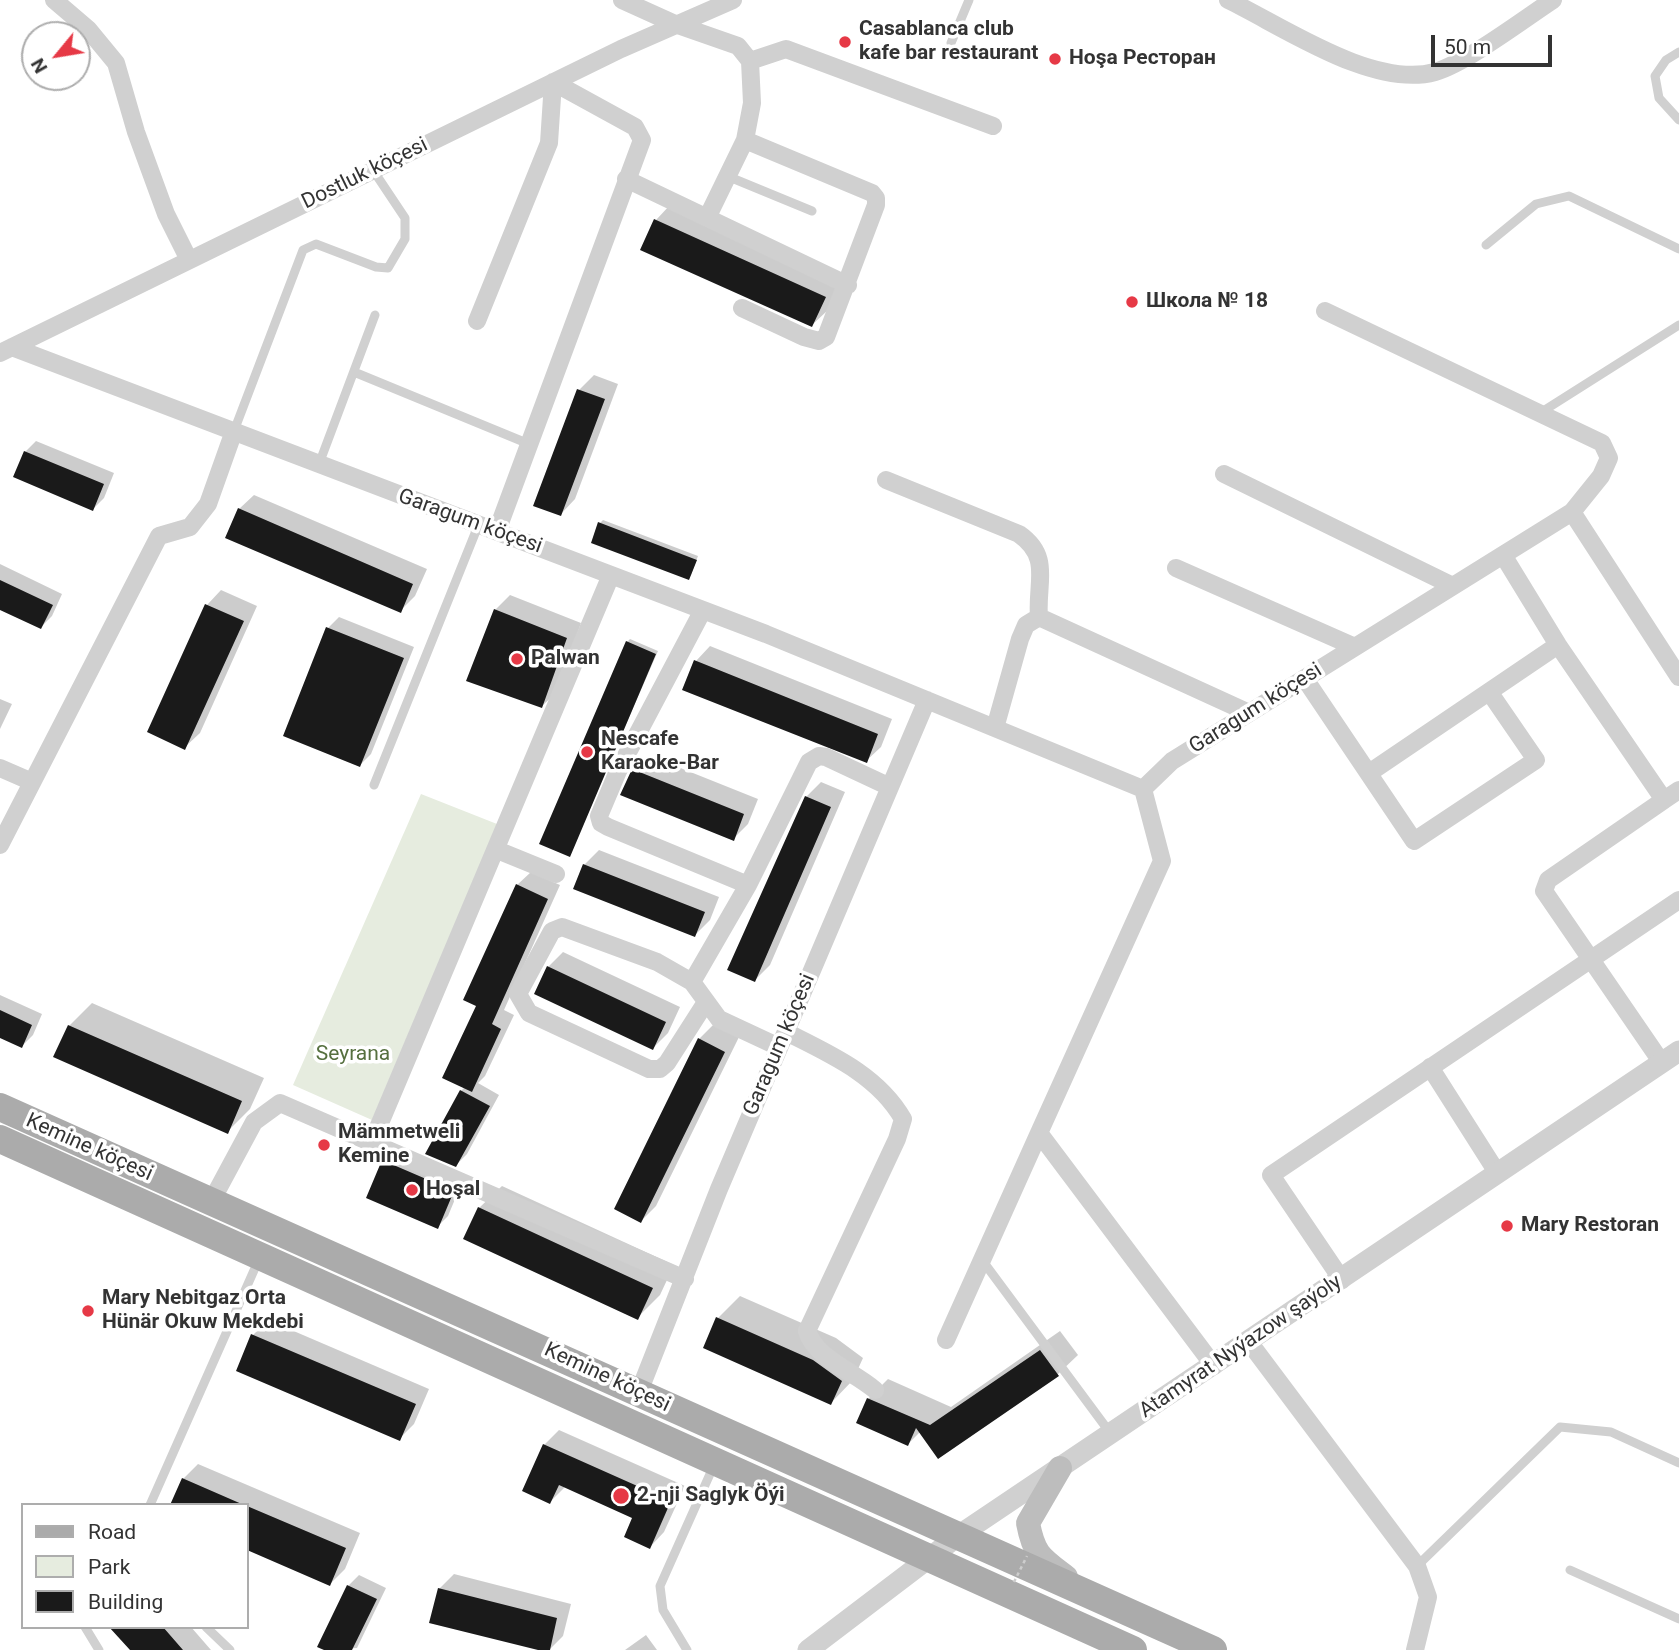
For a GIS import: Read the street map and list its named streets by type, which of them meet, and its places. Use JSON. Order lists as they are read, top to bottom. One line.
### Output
{"streets":{"main road":["Kemine köçesi"],"street":["Dostluk köçesi","Garagum köçesi","Atamyrat Nyýazow şaýoly"]},"crossings":[["Dostluk köçesi","Garagum köçesi"],["Garagum köçesi","Kemine köçesi"],["Kemine köçesi","Atamyrat Nyýazow şaýoly"]],"parks":["Seyrana"],"places":["Casablanca club kafe bar restaurant","Hoşa Ресторан","Школа № 18","Palwan","Nescafe Karaoke-Bar","Mämmetweli Kemine","Hoşal","Mary Restoran","Mary Nebitgaz Orta Hünär Okuw Mekdebi","2-nji Saglyk Öýi"],"legend":["Road","Park","Building"],"scale_bar":"50 m","north":"bottom left"}
